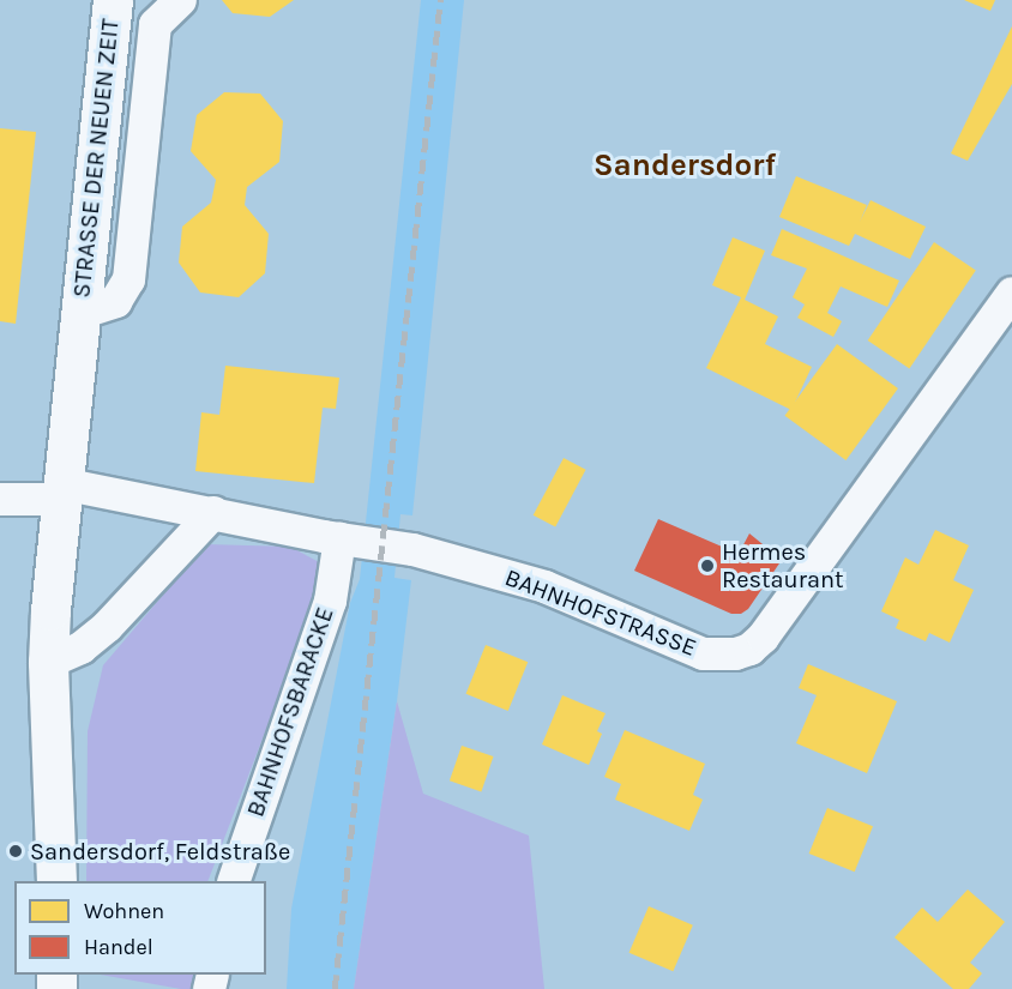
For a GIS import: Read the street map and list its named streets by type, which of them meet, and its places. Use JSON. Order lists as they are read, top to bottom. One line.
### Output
{"streets":{"street":["STRASSE DER NEUEN ZEIT","BAHNHOFSTRASSE","BAHNHOFSBARACKE"]},"crossings":[["STRASSE DER NEUEN ZEIT","BAHNHOFSTRASSE"],["BAHNHOFSTRASSE","BAHNHOFSBARACKE"]],"districts":["Sandersdorf"],"places":["Hermes Restaurant","Sandersdorf, Feldstraße"],"legend":["Wohnen","Handel"]}
